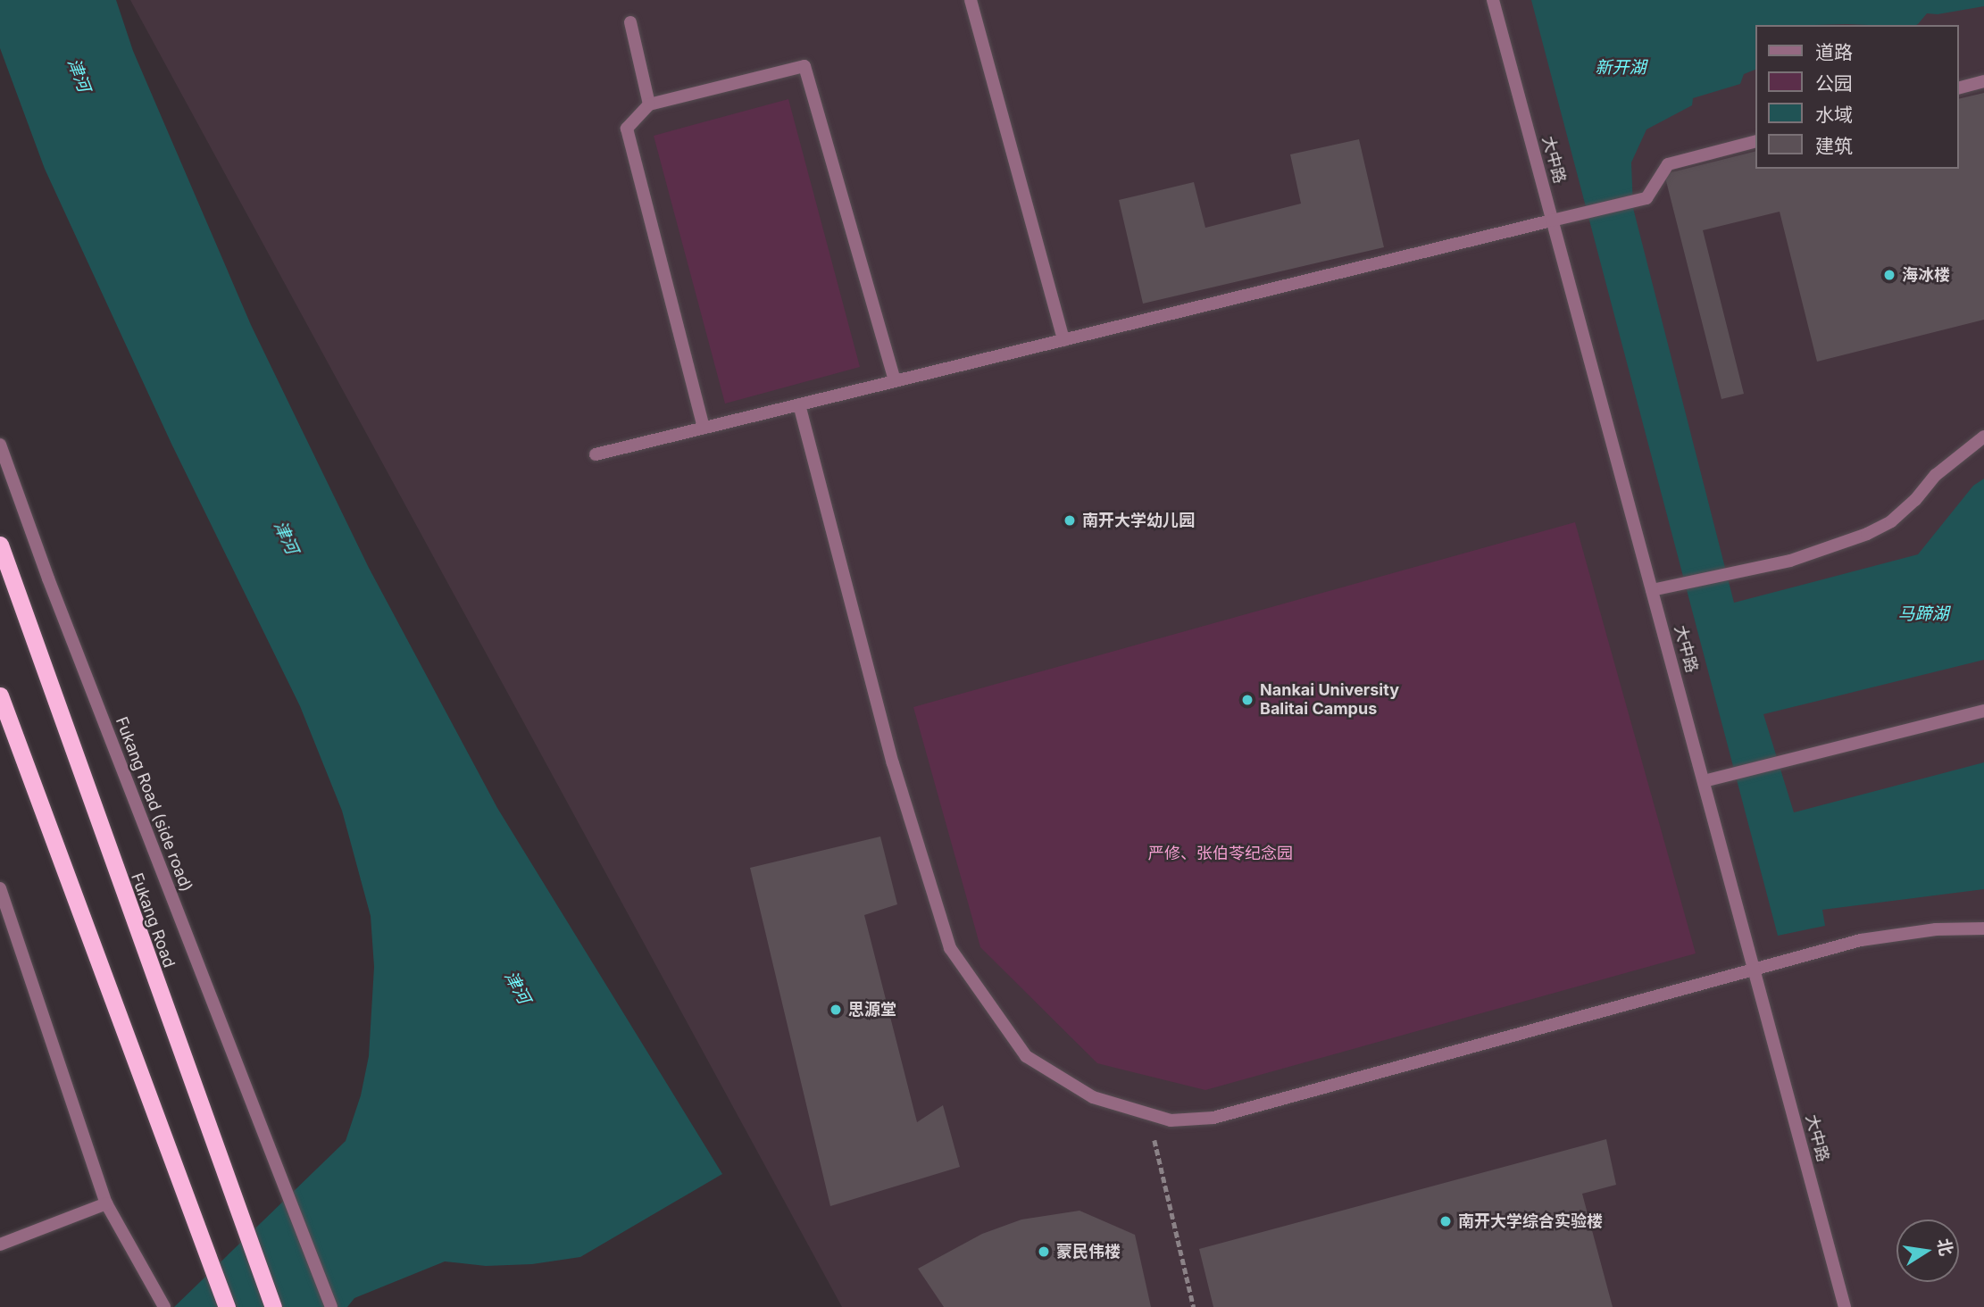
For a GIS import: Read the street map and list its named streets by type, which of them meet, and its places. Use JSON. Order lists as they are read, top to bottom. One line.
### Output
{"streets":{"highway":["Fukang Road"],"street":["大中路","Fukang Road (side road)"]},"water":["新开湖","津河","马蹄湖"],"parks":["严修、张伯苓纪念园"],"places":["海冰楼","南开大学幼儿园","Nankai University Balitai Campus","思源堂","南开大学综合实验楼","蒙民伟楼"],"legend":["道路","公园","水域","建筑"],"north":"right"}
